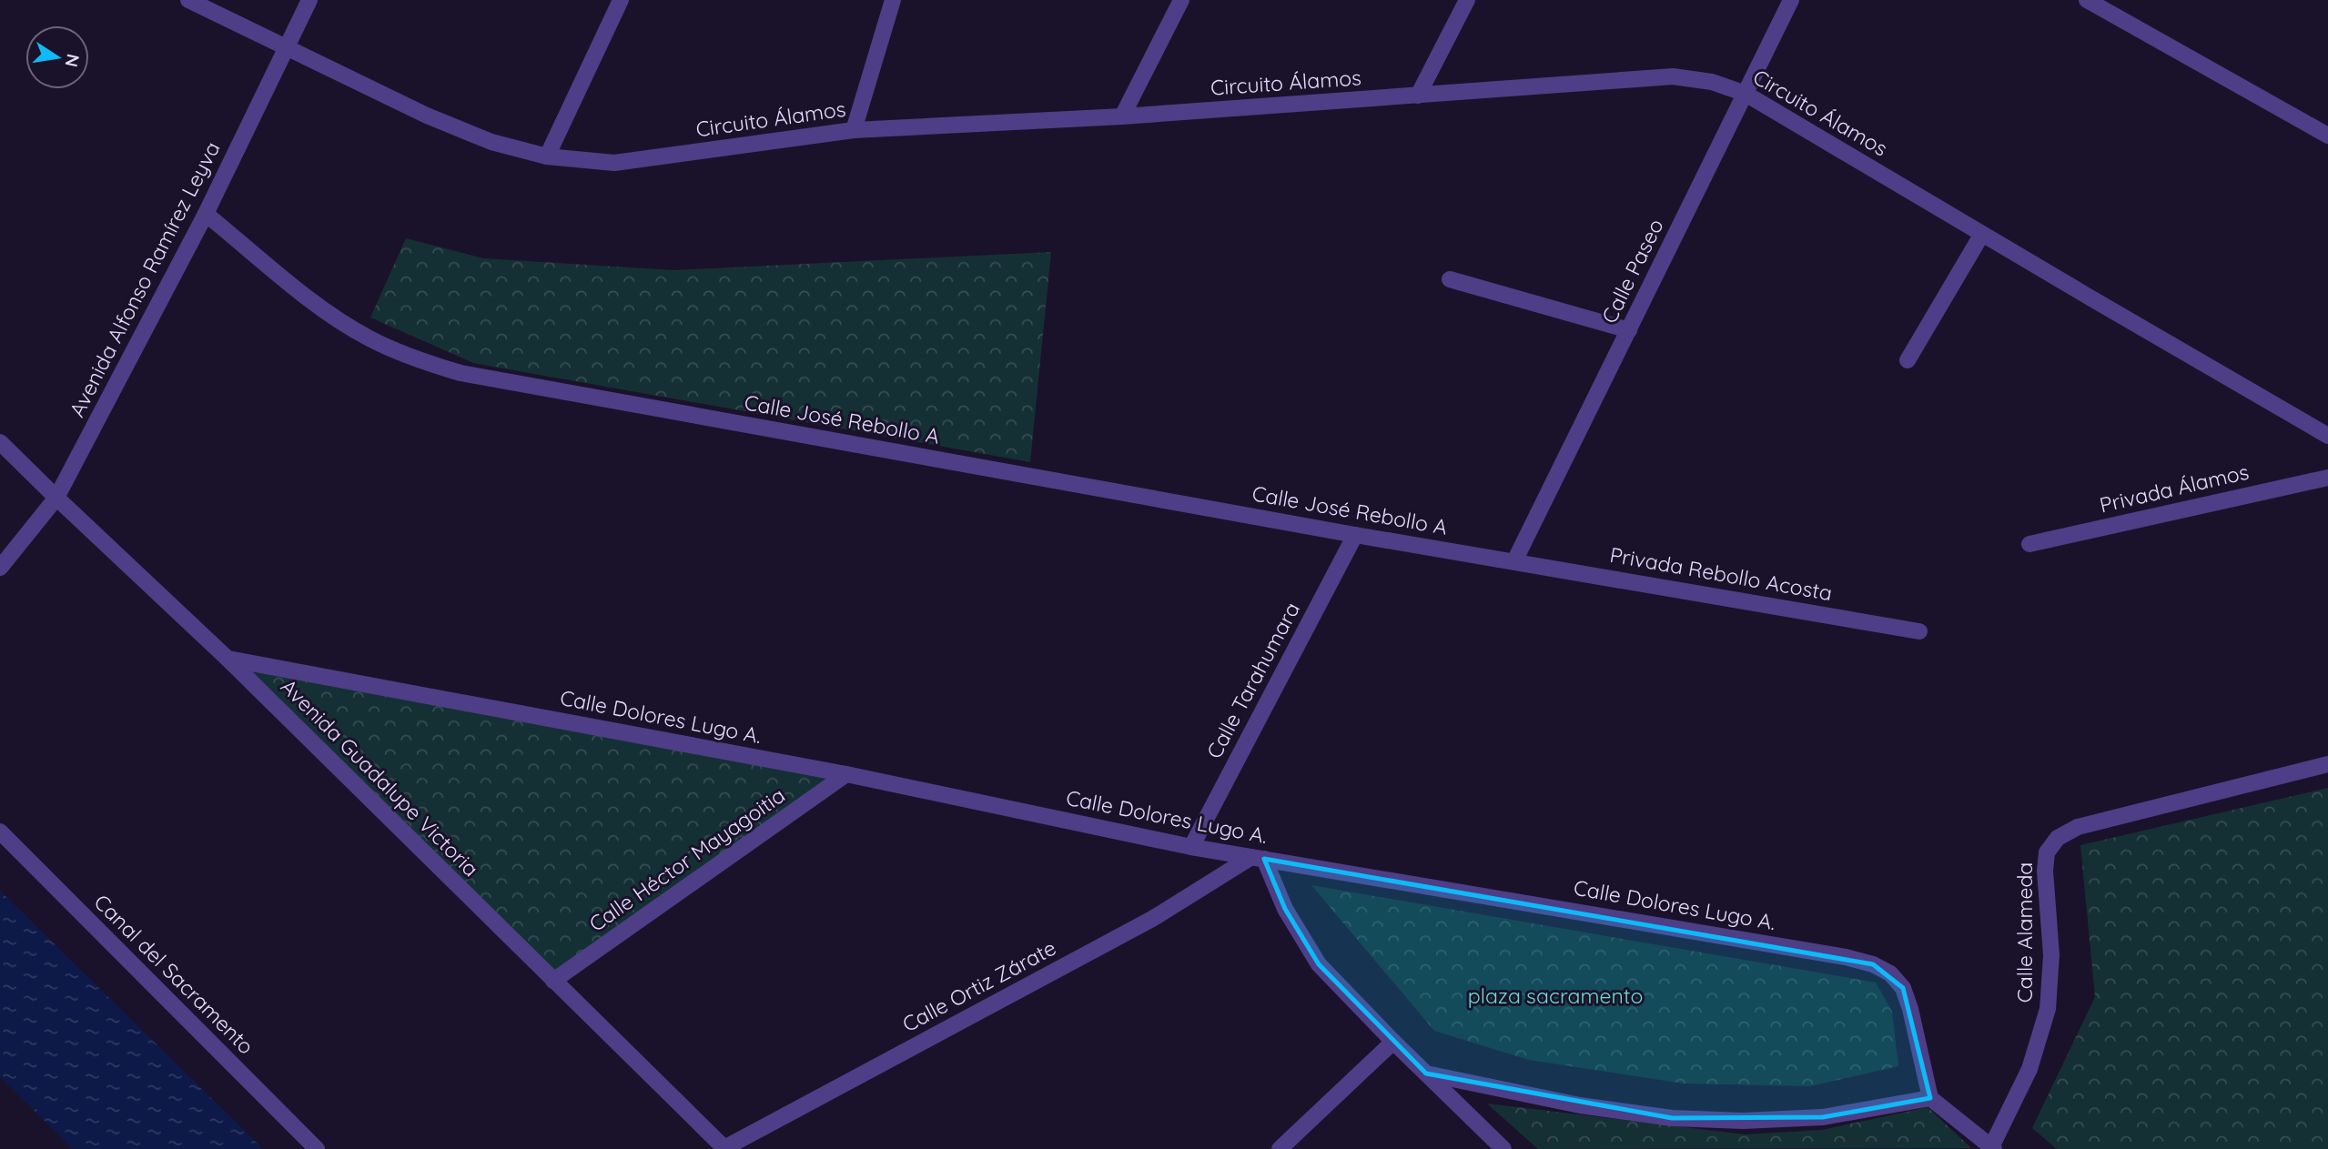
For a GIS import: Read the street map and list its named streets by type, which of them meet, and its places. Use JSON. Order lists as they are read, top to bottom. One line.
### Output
{"streets":{"street":["Circuito Álamos","Calle Paseo","Avenida Alfonso Ramírez Leyva","Calle José Rebollo A","Privada Álamos","Privada Rebollo Acosta","Calle Tarahumara","Calle Dolores Lugo A.","Avenida Guadalupe Victoria","Calle Héctor Mayagoitia","Calle Alameda","Canal del Sacramento","Calle Ortiz Zárate"]},"crossings":[["Circuito Álamos","Calle Paseo"],["Circuito Álamos","Avenida Alfonso Ramírez Leyva"],["Calle Paseo","Calle José Rebollo A"],["Calle Paseo","Privada Rebollo Acosta"],["Avenida Alfonso Ramírez Leyva","Calle José Rebollo A"],["Avenida Alfonso Ramírez Leyva","Avenida Guadalupe Victoria"],["Calle José Rebollo A","Privada Rebollo Acosta"],["Calle José Rebollo A","Calle Tarahumara"],["Calle Tarahumara","Calle Dolores Lugo A."],["Calle Dolores Lugo A.","Avenida Guadalupe Victoria"],["Calle Dolores Lugo A.","Calle Héctor Mayagoitia"],["Calle Dolores Lugo A.","Calle Ortiz Zárate"],["Avenida Guadalupe Victoria","Calle Héctor Mayagoitia"],["Avenida Guadalupe Victoria","Calle Ortiz Zárate"]],"parks":["plaza sacramento"],"north":"right"}
